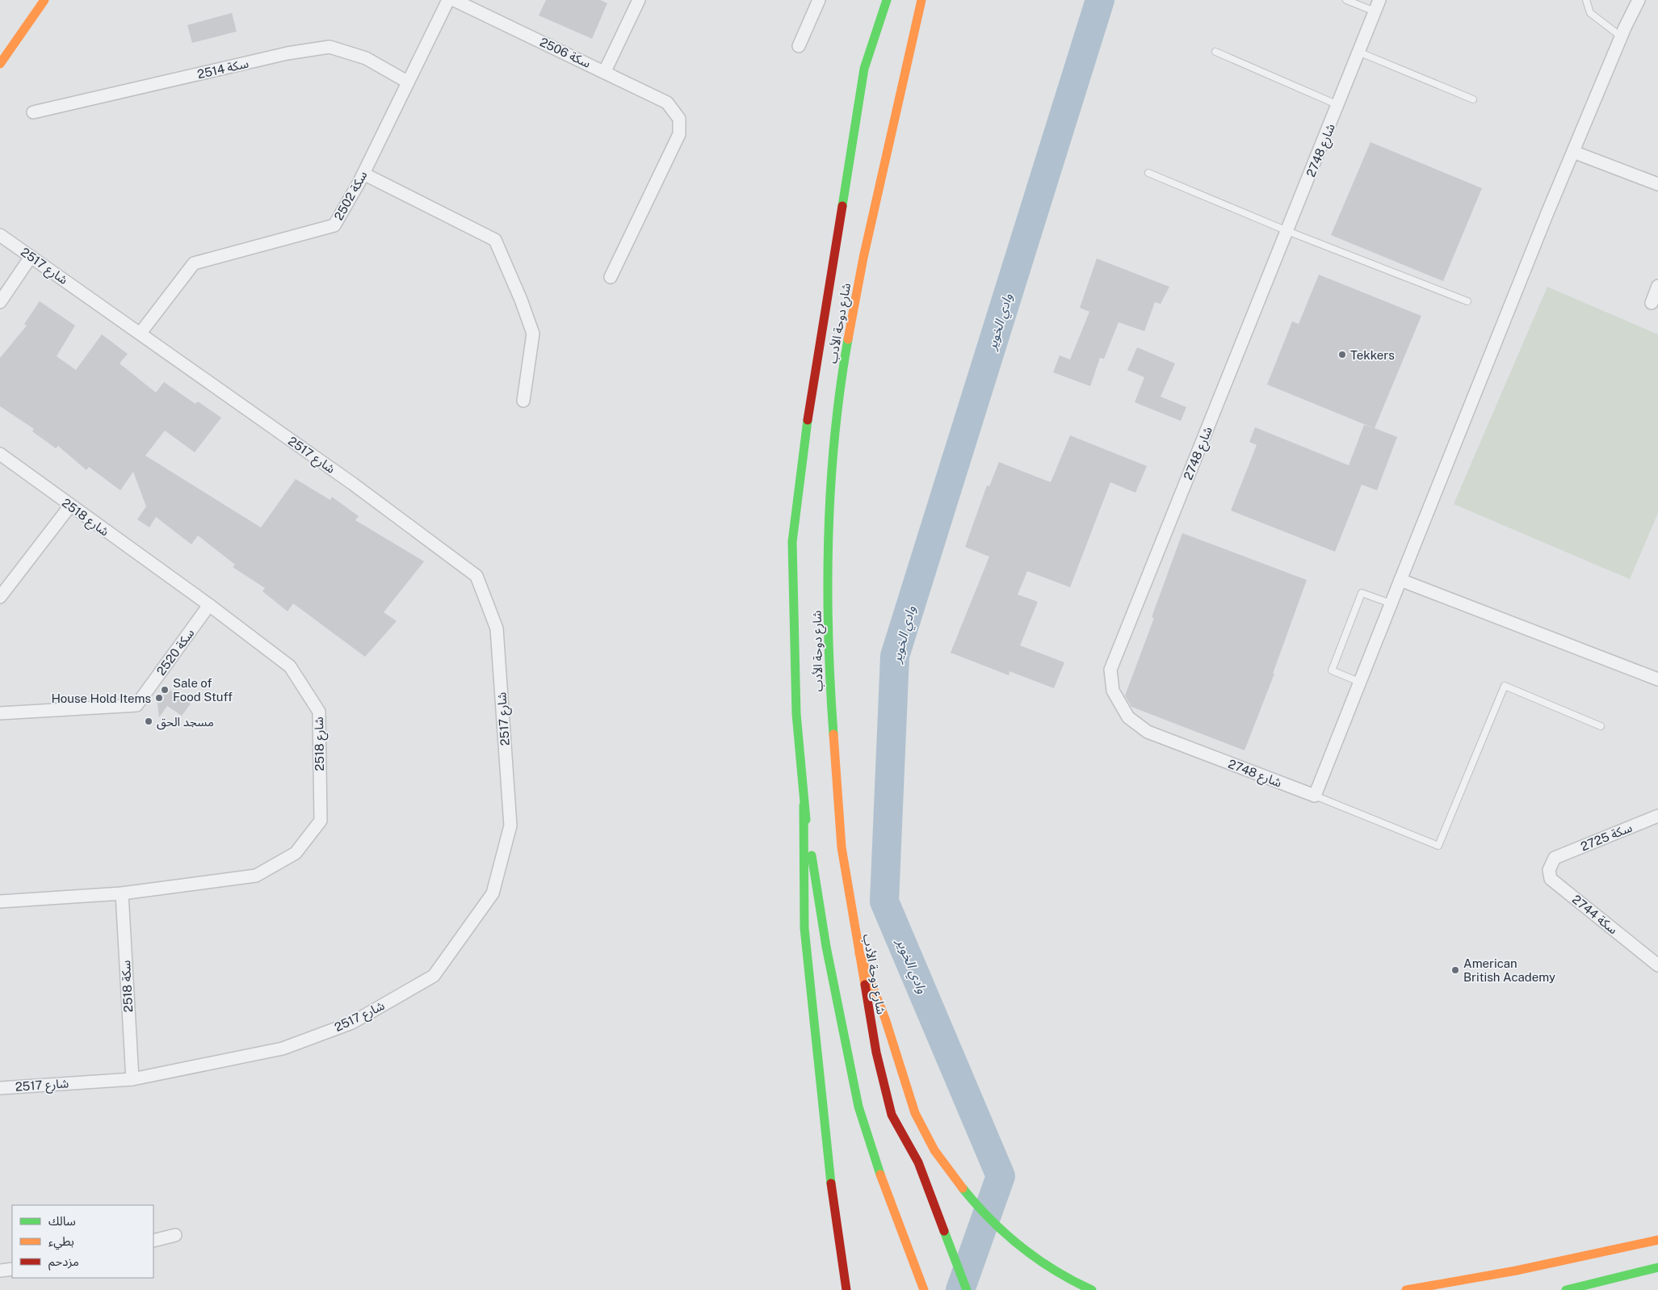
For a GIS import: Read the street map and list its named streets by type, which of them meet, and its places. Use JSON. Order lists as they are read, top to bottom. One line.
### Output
{"streets":{"main road":["شارع دوحة الأدب"],"street":["سكة 2506","سكة 2514","شارع 2748","2502 سكة","2517 شارع","2518 شارع","سكة 2520","سكة 2725","سكة 2744","سكة 2518"]},"crossings":[["سكة 2514","2502 سكة"],["2502 سكة","2517 شارع"],["2517 شارع","سكة 2518"],["2518 شارع","سكة 2520"],["2518 شارع","سكة 2518"],["سكة 2725","سكة 2744"]],"water":["وادي الخوير"],"places":["Tekkers","Sale of Food Stuff","House Hold Items","مسجد الحق","American British Academy"],"legend":["سالك","بطيء","مزدحم"]}
